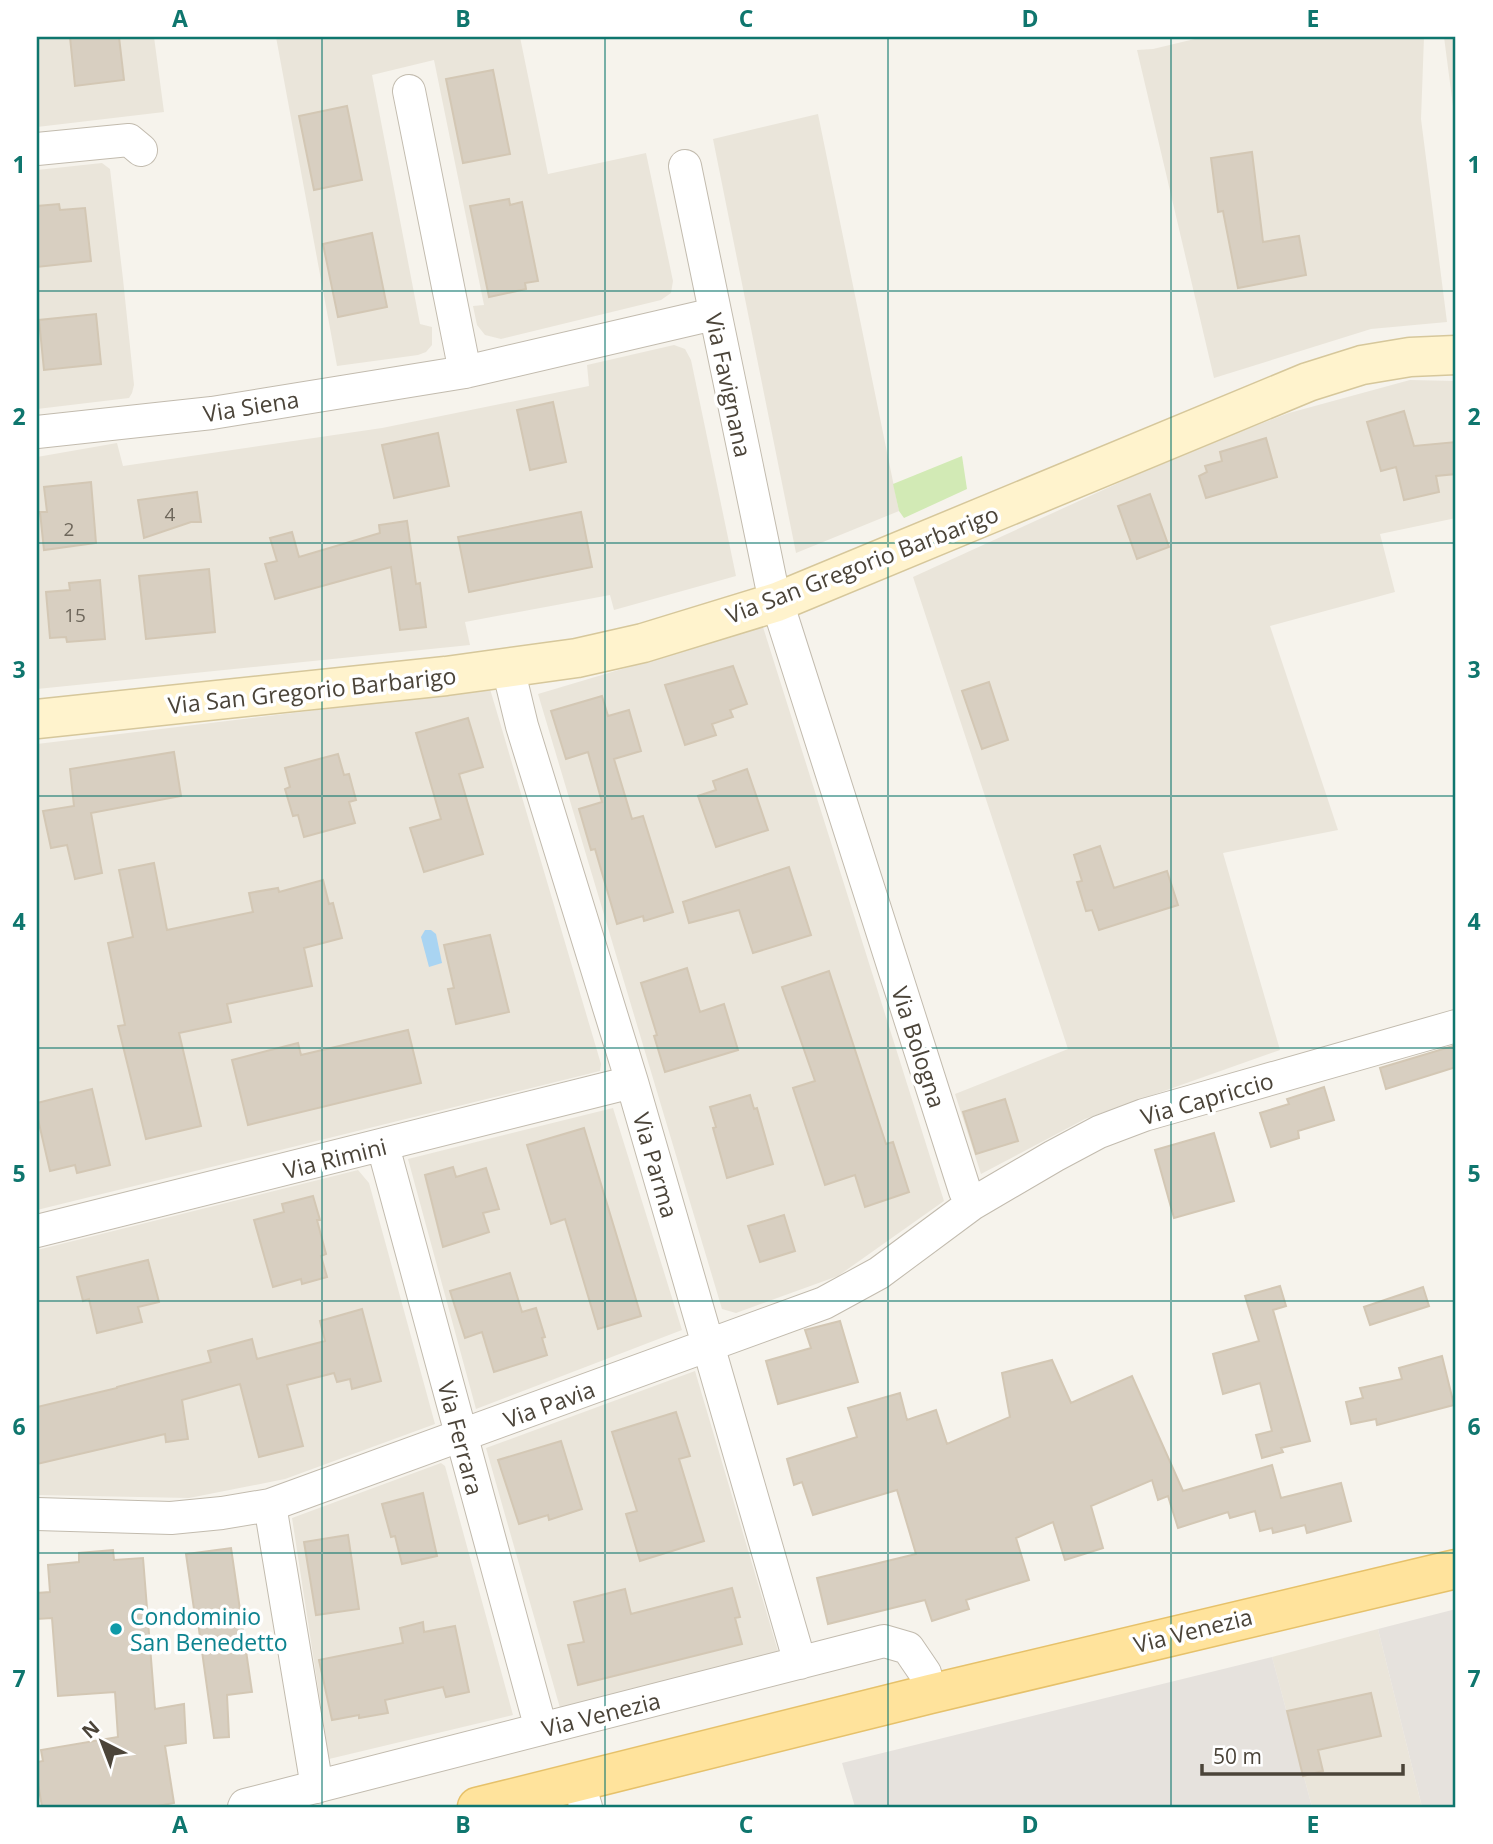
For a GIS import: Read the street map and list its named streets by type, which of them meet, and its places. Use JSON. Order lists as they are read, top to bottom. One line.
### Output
{"streets":{"main road":["Via Venezia"],"street":["Via Favignana","Via Siena","Via San Gregorio Barbarigo","Via Bologna","Via Capriccio","Via Rimini","Via Parma","Via Pavia","Via Ferrara"]},"crossings":[["Via Favignana","Via Siena"],["Via Favignana","Via San Gregorio Barbarigo"],["Via Favignana","Via Bologna"],["Via San Gregorio Barbarigo","Via Bologna"],["Via San Gregorio Barbarigo","Via Parma"],["Via Bologna","Via Capriccio"],["Via Rimini","Via Parma"],["Via Rimini","Via Ferrara"],["Via Parma","Via Pavia"],["Via Parma","Via Venezia"],["Via Pavia","Via Ferrara"],["Via Ferrara","Via Venezia"]],"places":["Condominio San Benedetto"],"house_numbers":["4","2","15"],"scale_bar":"50 m","north":"top left","grid":{"columns":["A","B","C","D","E"],"rows":["1","2","3","4","5","6","7"]}}
